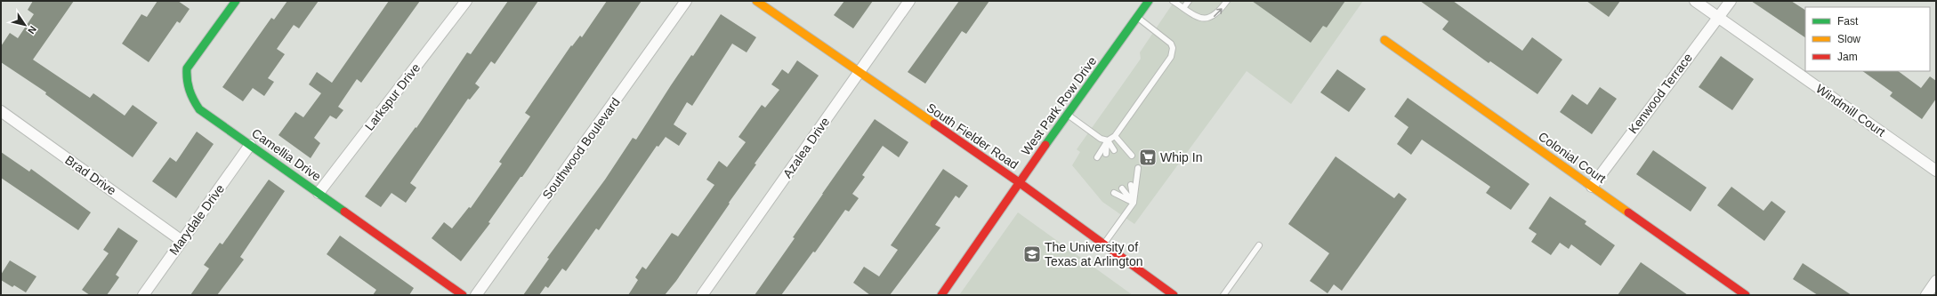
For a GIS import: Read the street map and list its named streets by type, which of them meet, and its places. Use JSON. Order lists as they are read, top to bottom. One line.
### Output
{"streets":{"street":["Kenwood Terrace","Larkspur Drive","West Park Row Drive","Windmill Court","South Fielder Road","Azalea Drive","Southwood Boulevard","Camellia Drive","Colonial Court","Brad Drive","Marydale Drive"]},"crossings":[["Kenwood Terrace","Windmill Court"],["Kenwood Terrace","Colonial Court"],["Larkspur Drive","Camellia Drive"],["West Park Row Drive","South Fielder Road"],["South Fielder Road","Azalea Drive"],["Camellia Drive","Marydale Drive"],["Brad Drive","Marydale Drive"]],"places":{"supermarket":["Whip In"],"school or university":["The University of Texas at Arlington"]},"legend":["Fast","Slow","Jam"],"north":"bottom right"}
